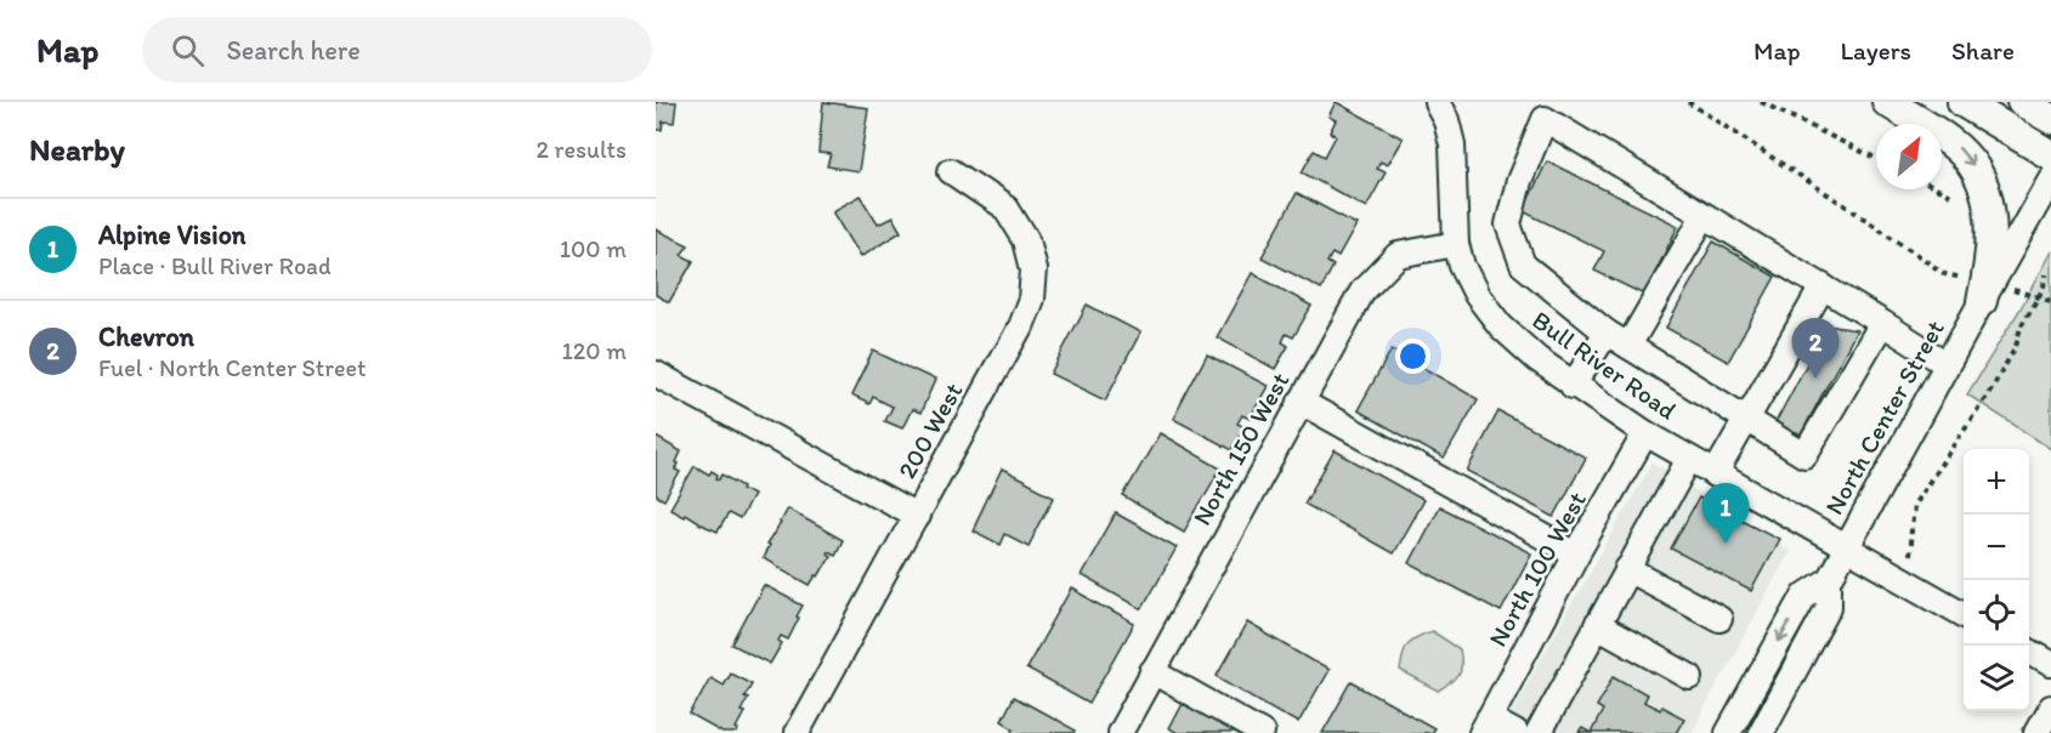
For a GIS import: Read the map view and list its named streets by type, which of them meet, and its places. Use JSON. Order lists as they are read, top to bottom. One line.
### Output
{"streets":{"street":["Bull River Road","North Center Street","200 West","North 150 West","North 100 West"]},"crossings":[["Bull River Road","North Center Street"],["Bull River Road","North 150 West"],["Bull River Road","North 100 West"]],"north":"top right","page":{"header":"Map","search":"Search here","nav":["Map","Layers","Share"],"heading":["Nearby","2 results"],"list":[{"mark":"1","name":"Alpine Vision","note":"Place · Bull River Road","value":"100 m"},{"mark":"2","name":"Chevron","note":"Fuel · North Center Street","value":"120 m"}],"pins":["2","1"],"map_buttons":["+","−"]}}
